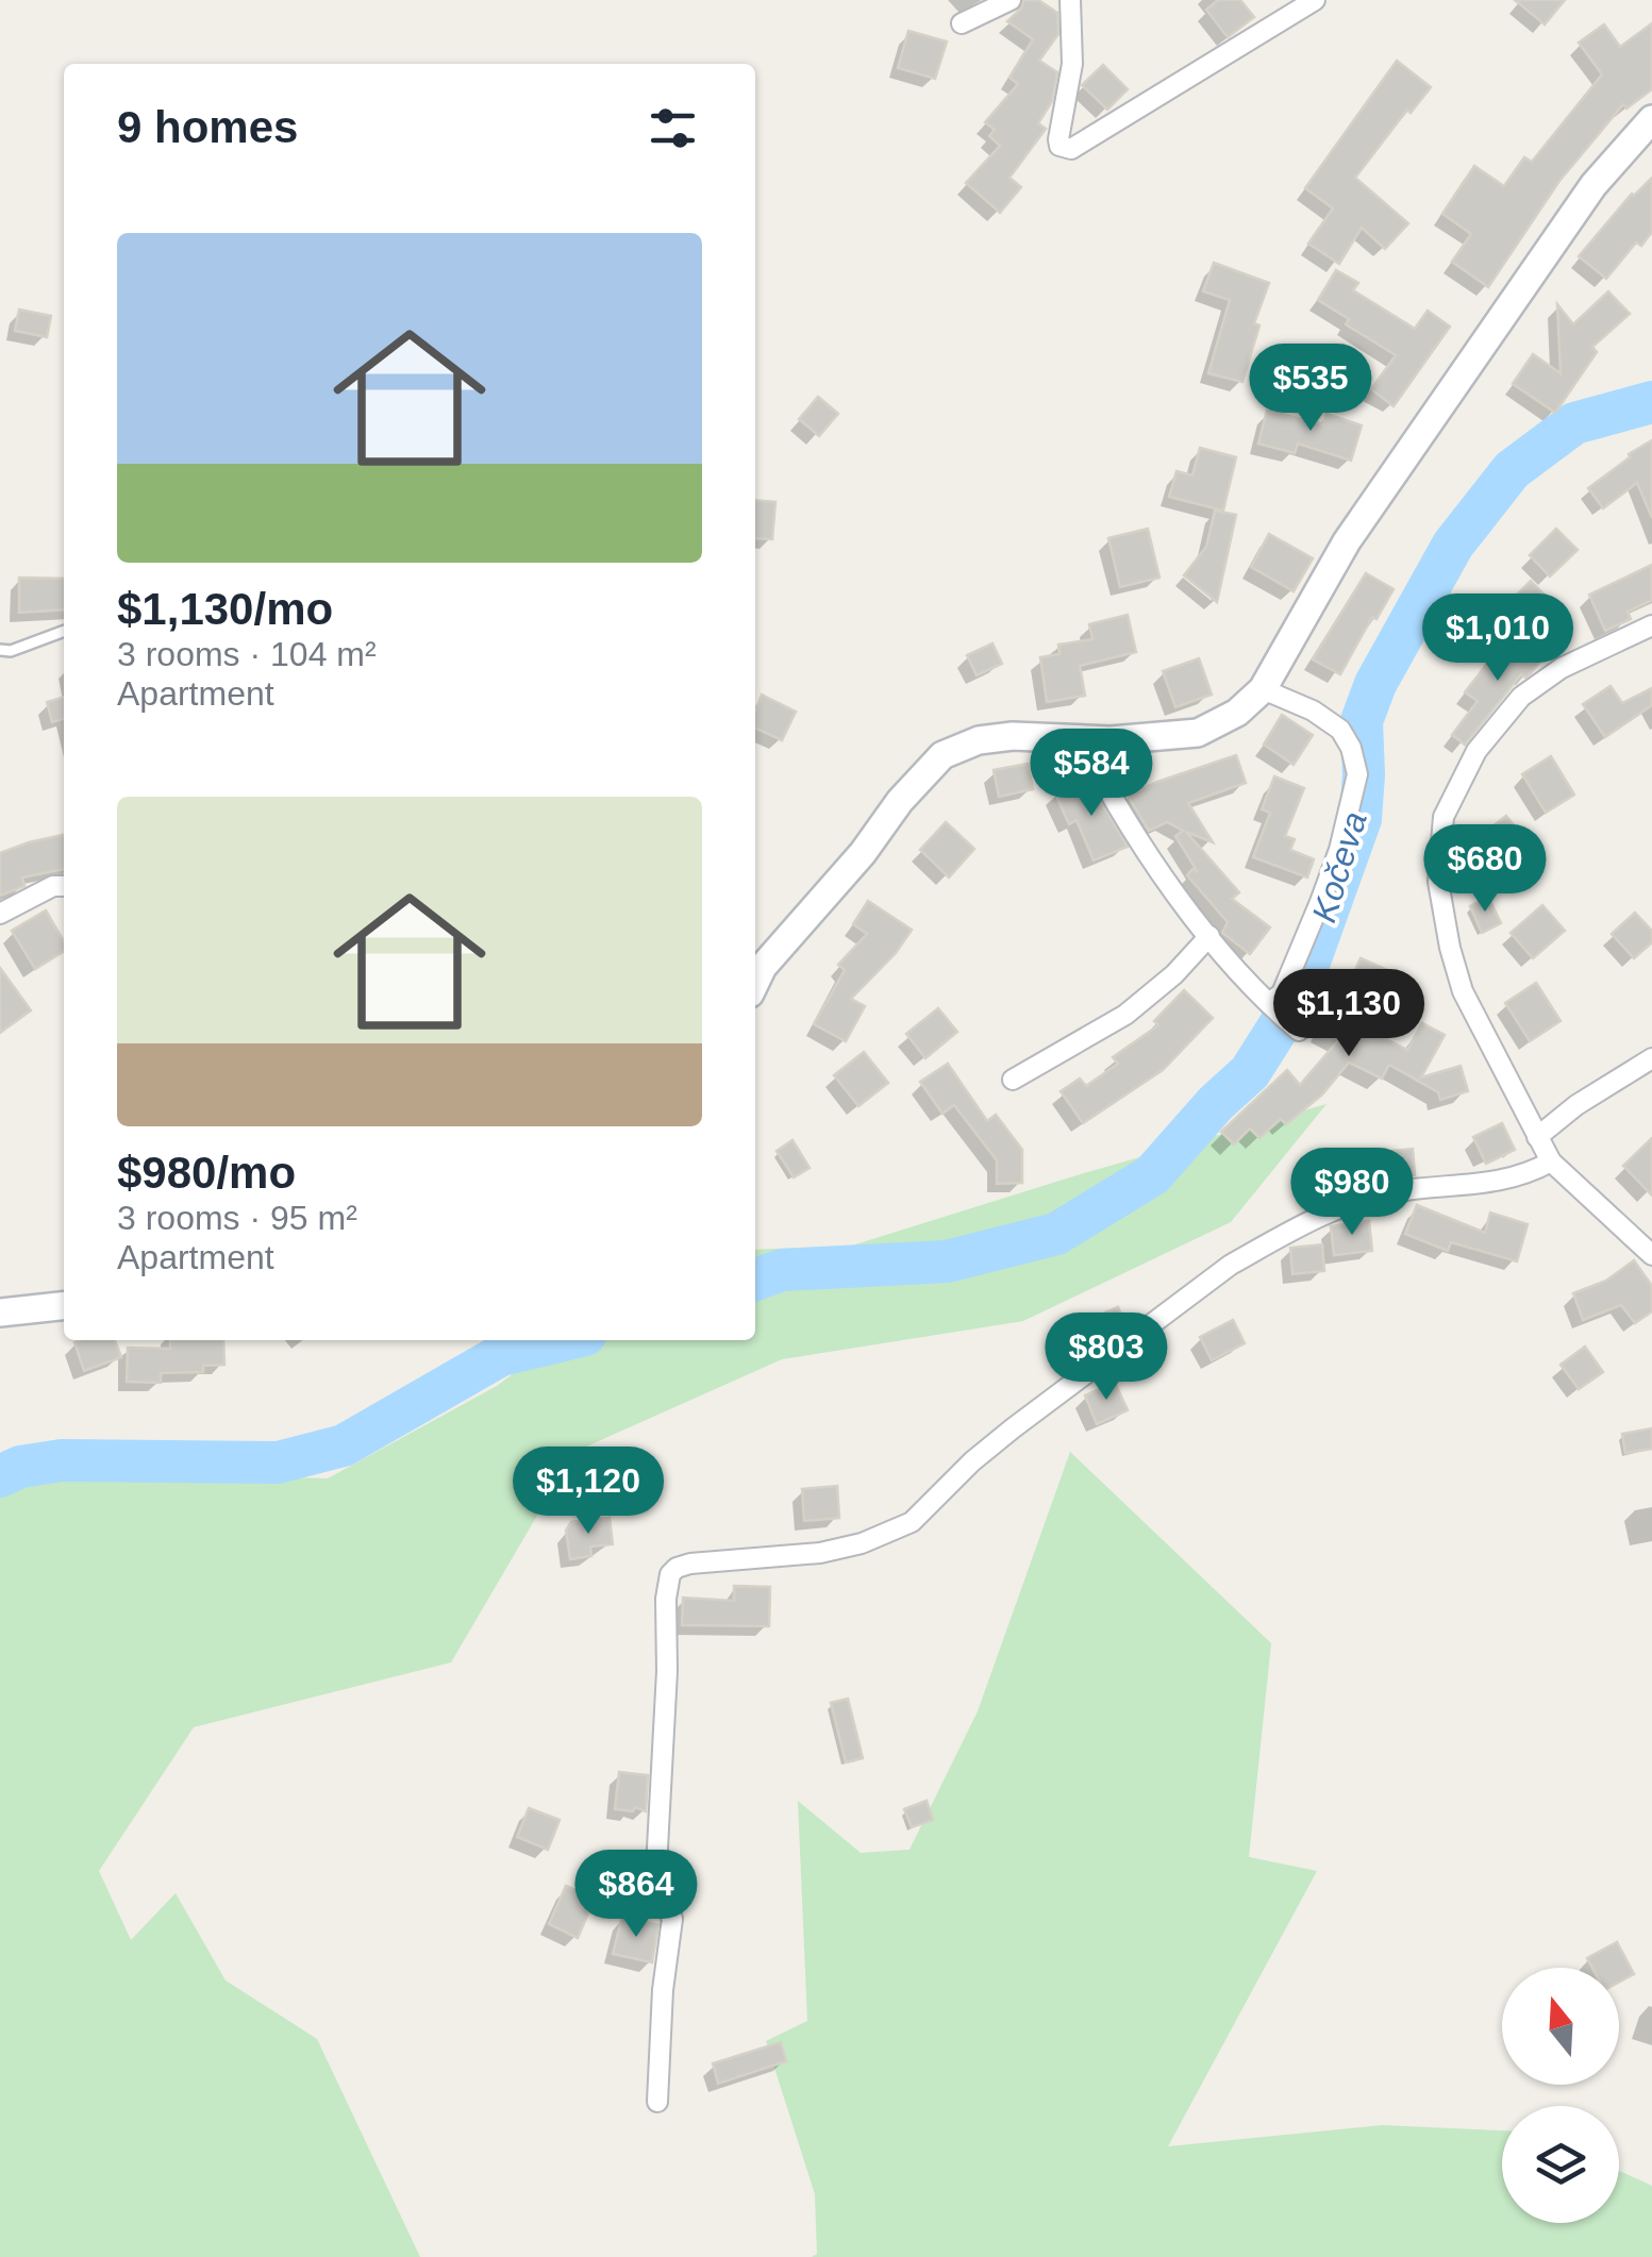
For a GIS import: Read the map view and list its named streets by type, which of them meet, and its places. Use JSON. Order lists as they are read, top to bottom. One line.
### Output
{"water":["Kočeva"],"north":"top","page":{"heading":"9 homes","list":[{"name":"$1,130/mo","note":"3 rooms · 104 m² · Apartment"},{"name":"$980/mo","note":"3 rooms · 95 m² · Apartment"}],"price":["$535","$1,010","$584","$680","$1,130","$980","$803","$1,120","$864"]}}
